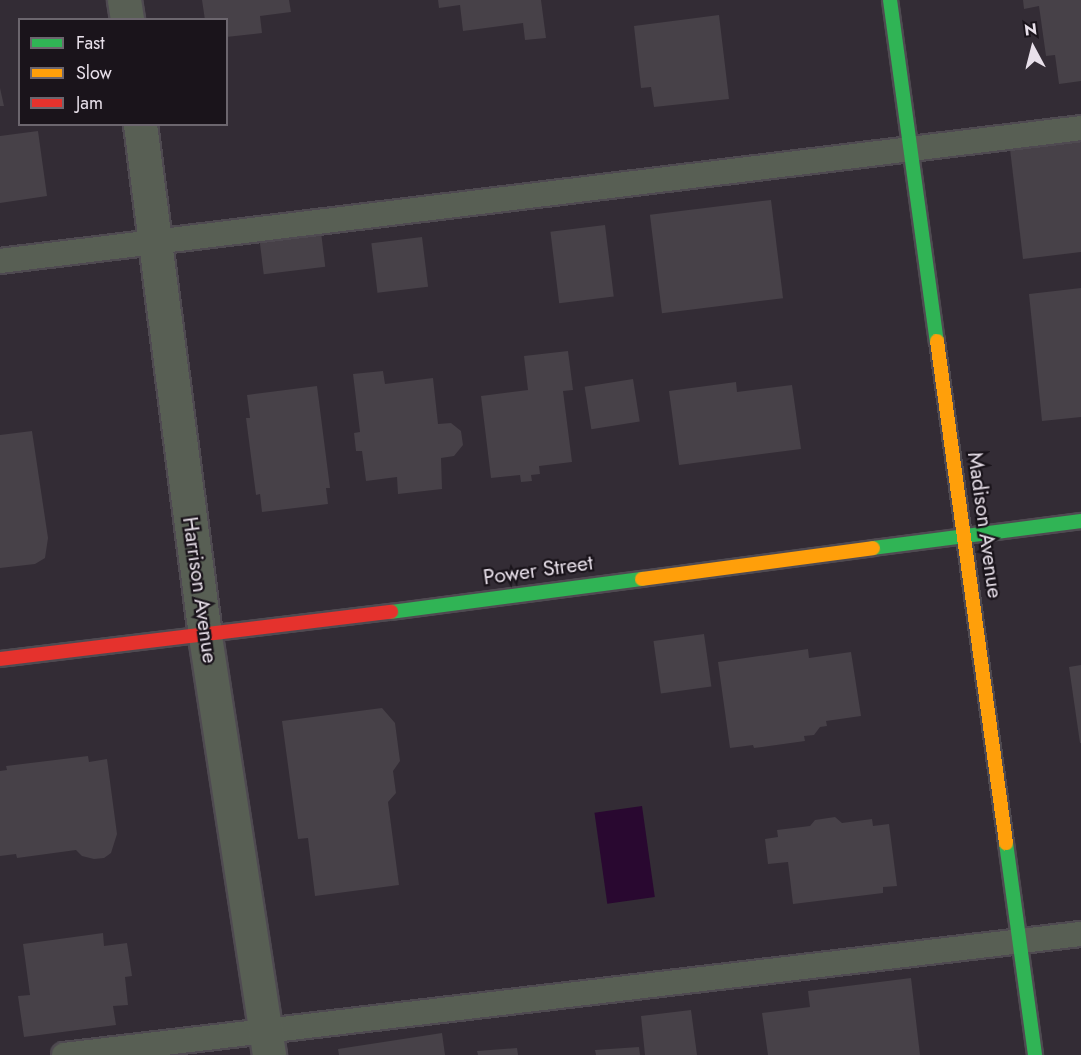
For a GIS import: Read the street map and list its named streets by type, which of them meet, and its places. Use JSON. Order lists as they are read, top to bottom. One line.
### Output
{"streets":{"street":["Madison Avenue","Power Street","Harrison Avenue"]},"crossings":[["Madison Avenue","Power Street"],["Power Street","Harrison Avenue"]],"legend":["Fast","Slow","Jam"],"north":"top"}
